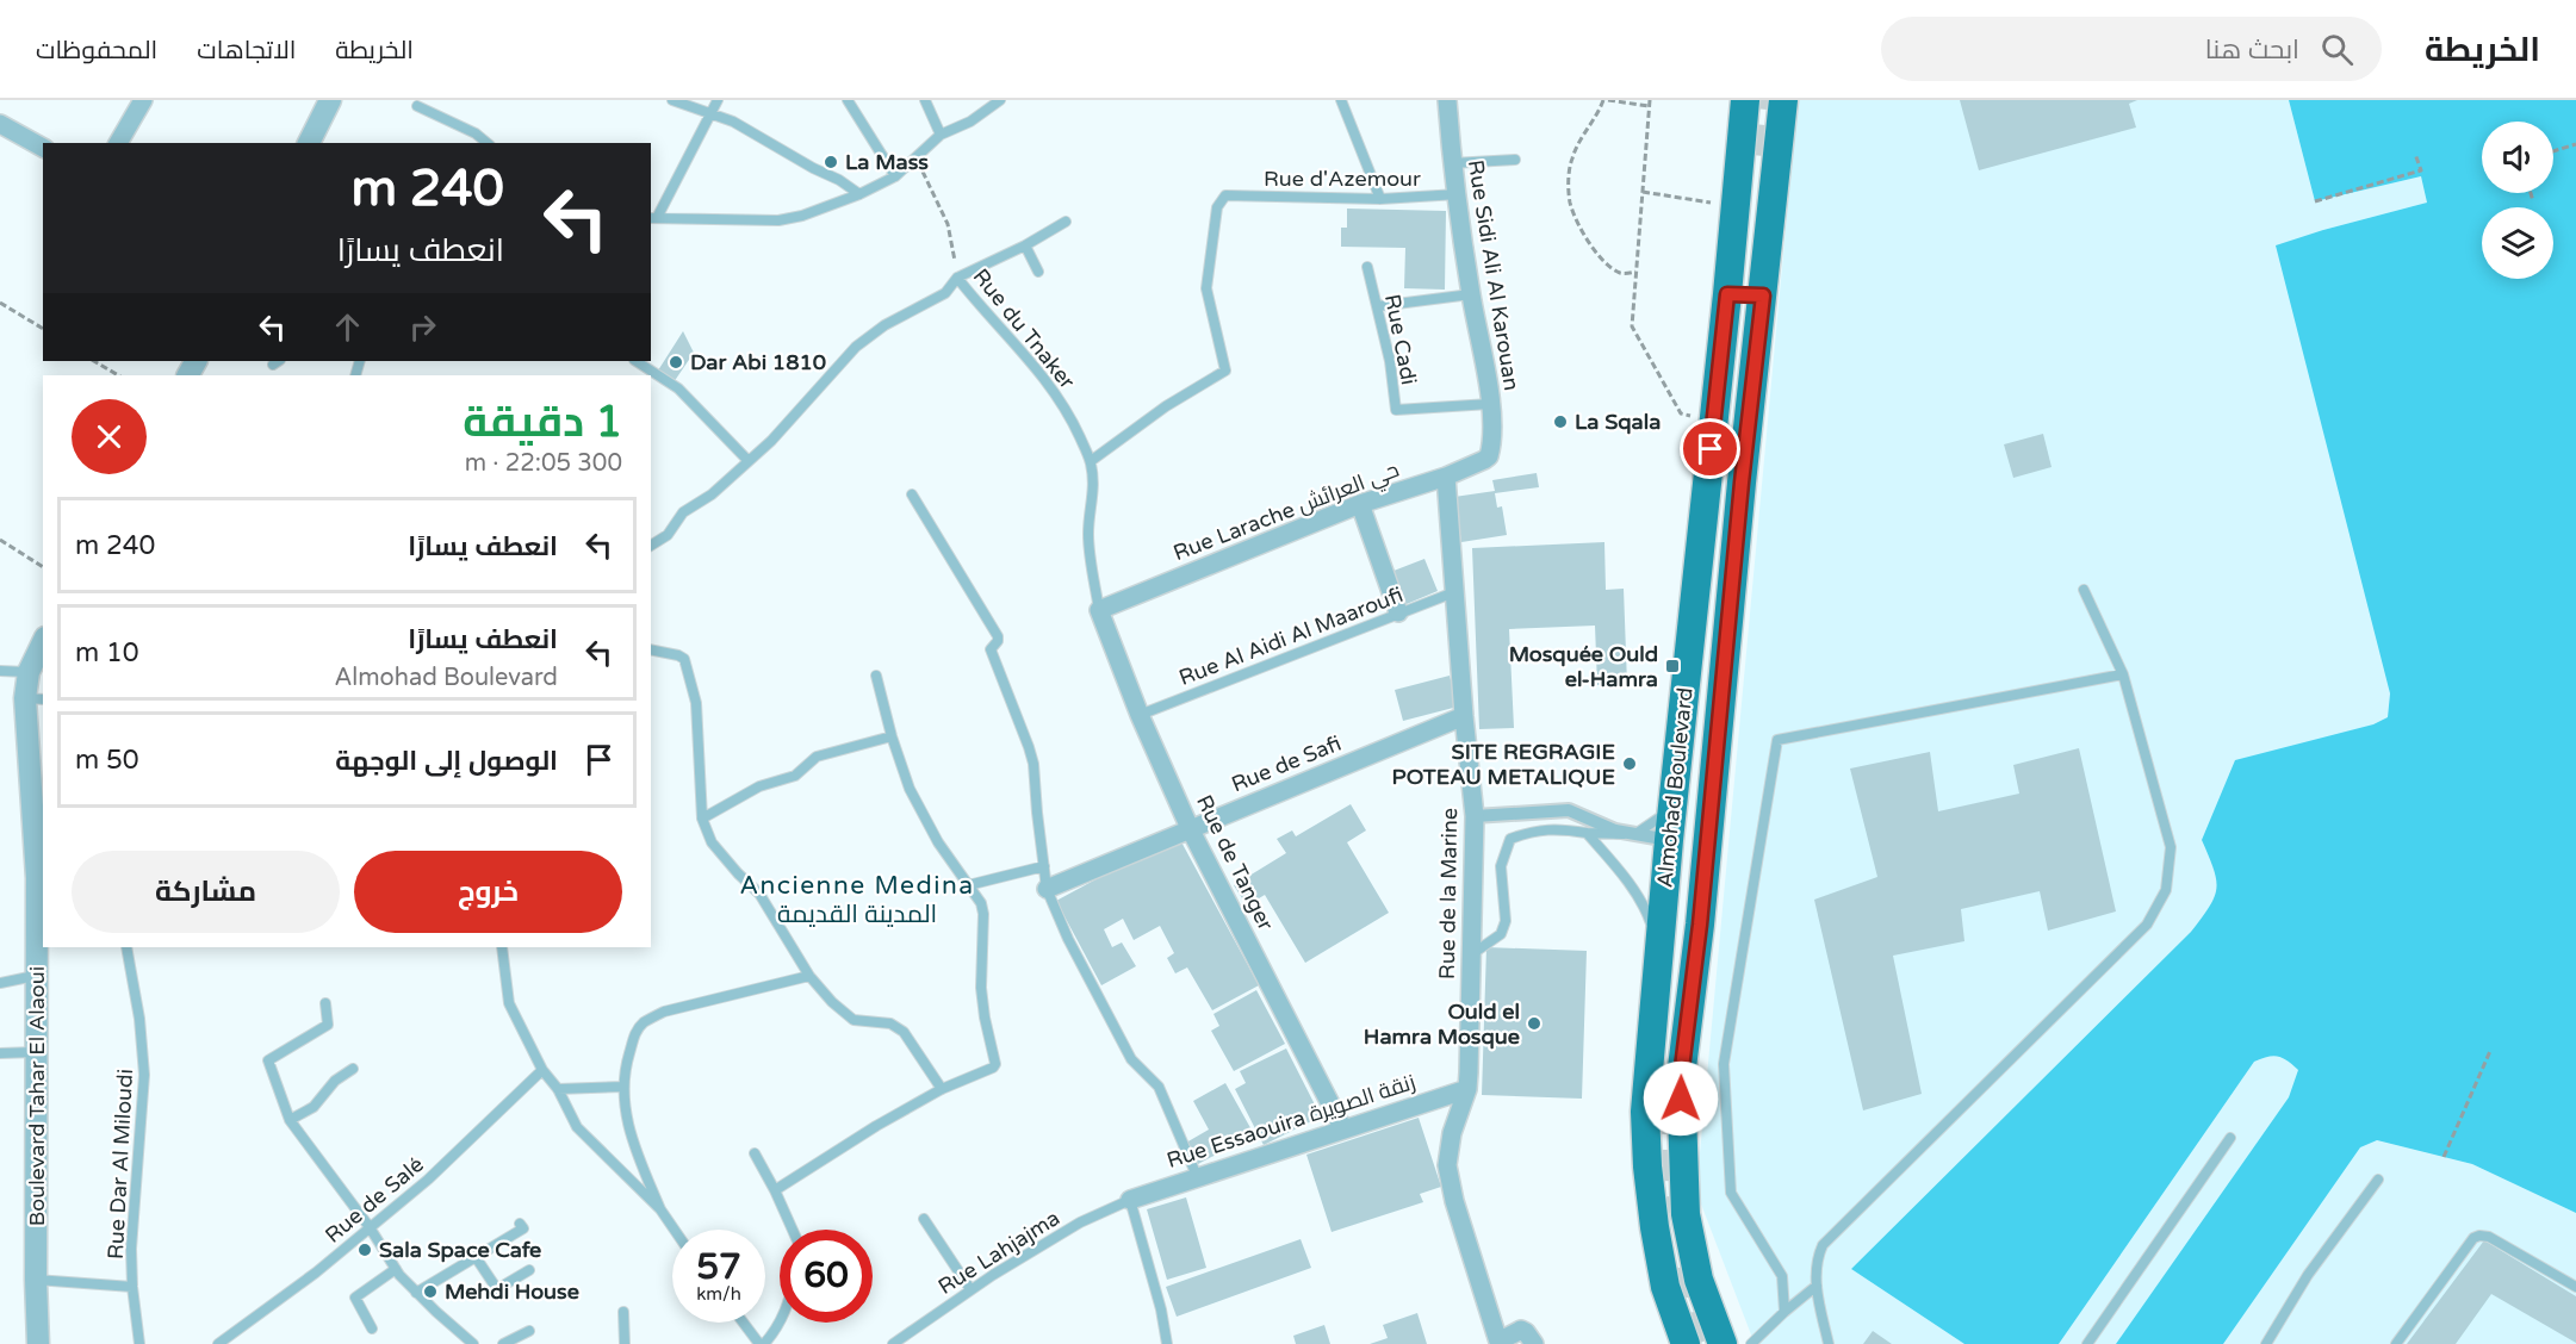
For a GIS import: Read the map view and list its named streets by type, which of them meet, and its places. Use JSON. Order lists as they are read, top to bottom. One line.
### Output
{"streets":{"main road":["Almohad Boulevard"],"street":["Rue Sidi Ali Al Karouan","Rue Larache حي العرائش","Rue de Safi","Rue de Tanger","Rue de la Marine","Boulevard Tahar El Alaoui","Rue Essaouira زنقة الصويرة"],"lane":["Rue d'Azemour","Rue du Tnaker","Rue Cadi","Rue Al Aidi Al Maaroufi","Rue Dar Al Miloudi","Rue de Salé","Rue Lahjajma"]},"crossings":[["Rue d'Azemour","Rue Sidi Ali Al Karouan"],["Rue d'Azemour","Rue du Tnaker"],["Rue Sidi Ali Al Karouan","Rue Cadi"],["Rue Sidi Ali Al Karouan","Rue Larache حي العرائش"],["Rue du Tnaker","Rue Larache حي العرائش"],["Rue du Tnaker","Rue de Tanger"],["Rue Larache حي العرائش","Rue de Tanger"],["Rue Larache حي العرائش","Rue de la Marine"],["Rue Al Aidi Al Maaroufi","Rue de Tanger"],["Rue Al Aidi Al Maaroufi","Rue de la Marine"],["Rue de Safi","Rue de Tanger"],["Rue de Safi","Rue de la Marine"],["Rue de Tanger","Rue Essaouira زنقة الصويرة"],["Rue de la Marine","Rue Essaouira زنقة الصويرة"],["Rue Essaouira زنقة الصويرة","Rue Lahjajma"]],"districts":["Ancienne Medina المدينة القديمة"],"places":{"other":["La Mass","Dar Abi 1810","La Sqala","SITE REGRAGIE POTEAU METALIQUE","Ould el Hamra Mosque","Sala Space Cafe","Mehdi House"],"transit":["Mosquée Ould el-Hamra"]},"page":{"header":"الخريطة","search":"ابحث هنا","nav":["الخريطة","الاتجاهات","المحفوظات"],"turn":["240 m","انعطف يسارًا"],"heading":["1 دقيقة","300 m · 22:05"],"list":[{"name":"انعطف يسارًا","value":"240 m"},{"name":"انعطف يسارًا","note":"Almohad Boulevard","value":"10 m"},{"name":"الوصول إلى الوجهة","value":"50 m"}],"buttons":["خروج","مشاركة"],"speed":"57 km/h","limit":"60"}}
